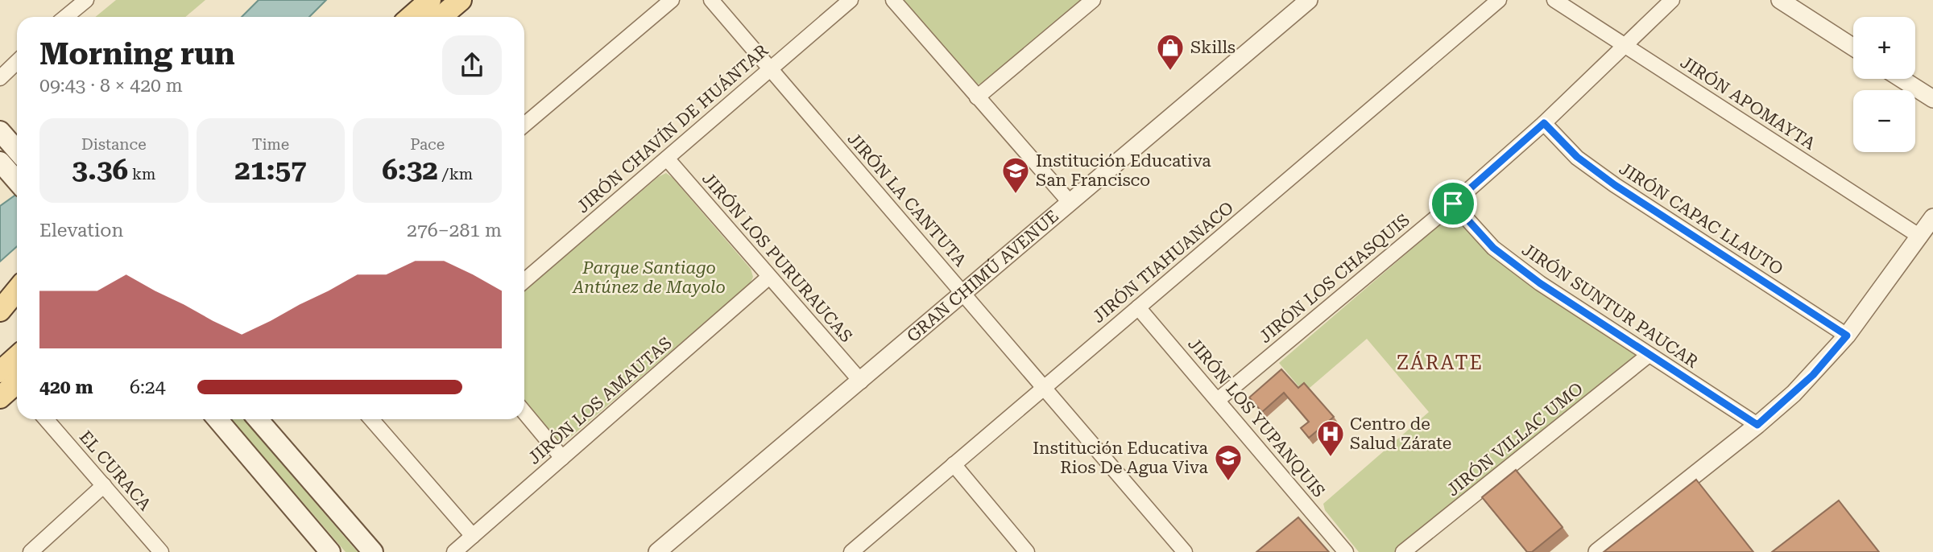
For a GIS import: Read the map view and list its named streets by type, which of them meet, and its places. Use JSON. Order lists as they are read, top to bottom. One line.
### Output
{"streets":{"street":["JIRÓN APOMAYTA","JIRÓN CHAVÍN DE HUÁNTAR","JIRÓN LA CANTUTA","JIRÓN CAPAC LLAUTO","JIRÓN LOS PURURAUCAS","JIRÓN TIAHUANACO","GRAN CHIMÚ AVENUE","JIRÓN LOS CHASQUIS","JIRÓN SUNTUR PAUCAR","JIRÓN LOS AMAUTAS","JIRÓN LOS YUPANQUIS","JIRÓN VILLAC UMO","EL CURACA"]},"crossings":[["JIRÓN APOMAYTA","JIRÓN LOS CHASQUIS"],["JIRÓN CHAVÍN DE HUÁNTAR","JIRÓN LA CANTUTA"],["JIRÓN CHAVÍN DE HUÁNTAR","JIRÓN LOS PURURAUCAS"],["JIRÓN LA CANTUTA","JIRÓN TIAHUANACO"],["JIRÓN LA CANTUTA","GRAN CHIMÚ AVENUE"],["JIRÓN CAPAC LLAUTO","JIRÓN LOS CHASQUIS"],["JIRÓN LOS PURURAUCAS","GRAN CHIMÚ AVENUE"],["JIRÓN LOS PURURAUCAS","JIRÓN LOS AMAUTAS"],["JIRÓN TIAHUANACO","JIRÓN LOS YUPANQUIS"],["JIRÓN LOS CHASQUIS","JIRÓN SUNTUR PAUCAR"],["JIRÓN LOS CHASQUIS","JIRÓN LOS YUPANQUIS"],["JIRÓN SUNTUR PAUCAR","JIRÓN VILLAC UMO"]],"districts":["ZÁRATE"],"parks":["Parque Santiago Antúnez de Mayolo"],"places":{"shop":["Skills"],"school or university":["Institución Educativa San Francisco","Institución Educativa Rios De Agua Viva"],"hospital":["Centro de Salud Zárate"]},"page":{"map_buttons":["+","−"],"heading":["Morning run","09:43 · 8 × 420 m"],"stats":[["Distance","3.36 km"],["Time","21:57"],["Pace","6:32 /km"]],"chart":["Elevation","276–281 m"],"list":[{"name":"420 m","note":"6:24"}]}}
